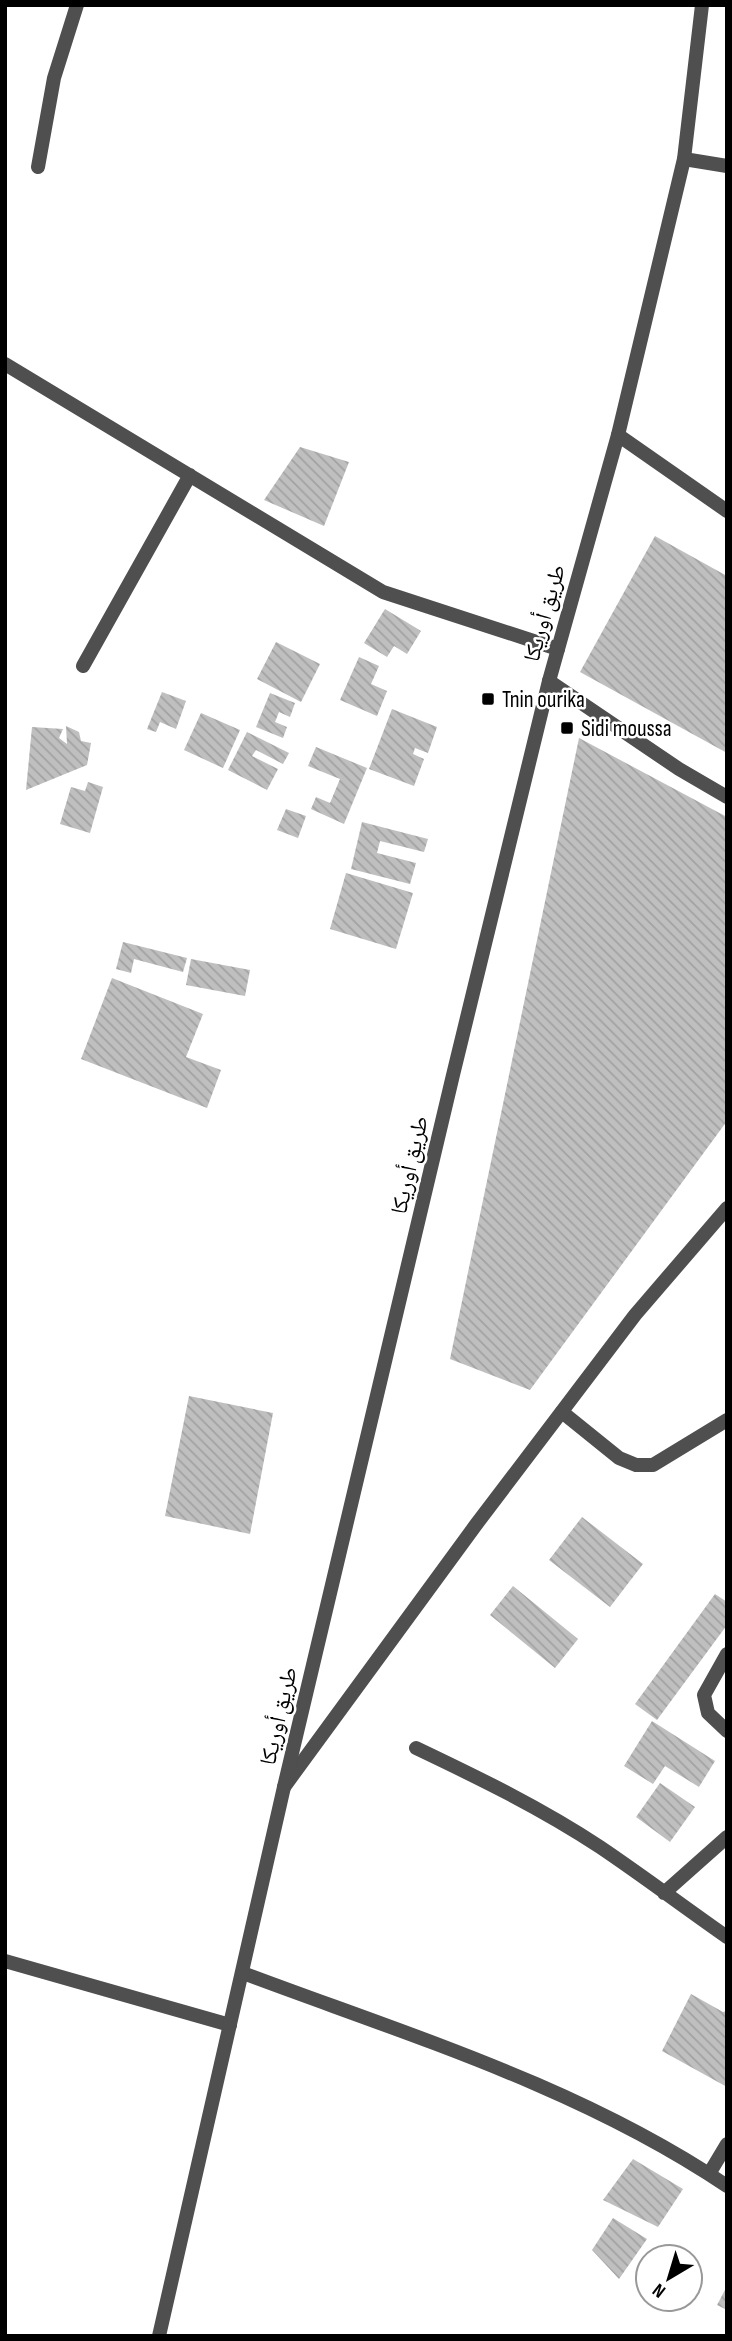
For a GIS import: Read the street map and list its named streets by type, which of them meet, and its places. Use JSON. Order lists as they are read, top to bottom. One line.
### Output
{"streets":{"street":["طريق أوريكا"]},"places":{"transit":["Tnin ourika","Sidi moussa"]},"north":"bottom left"}
